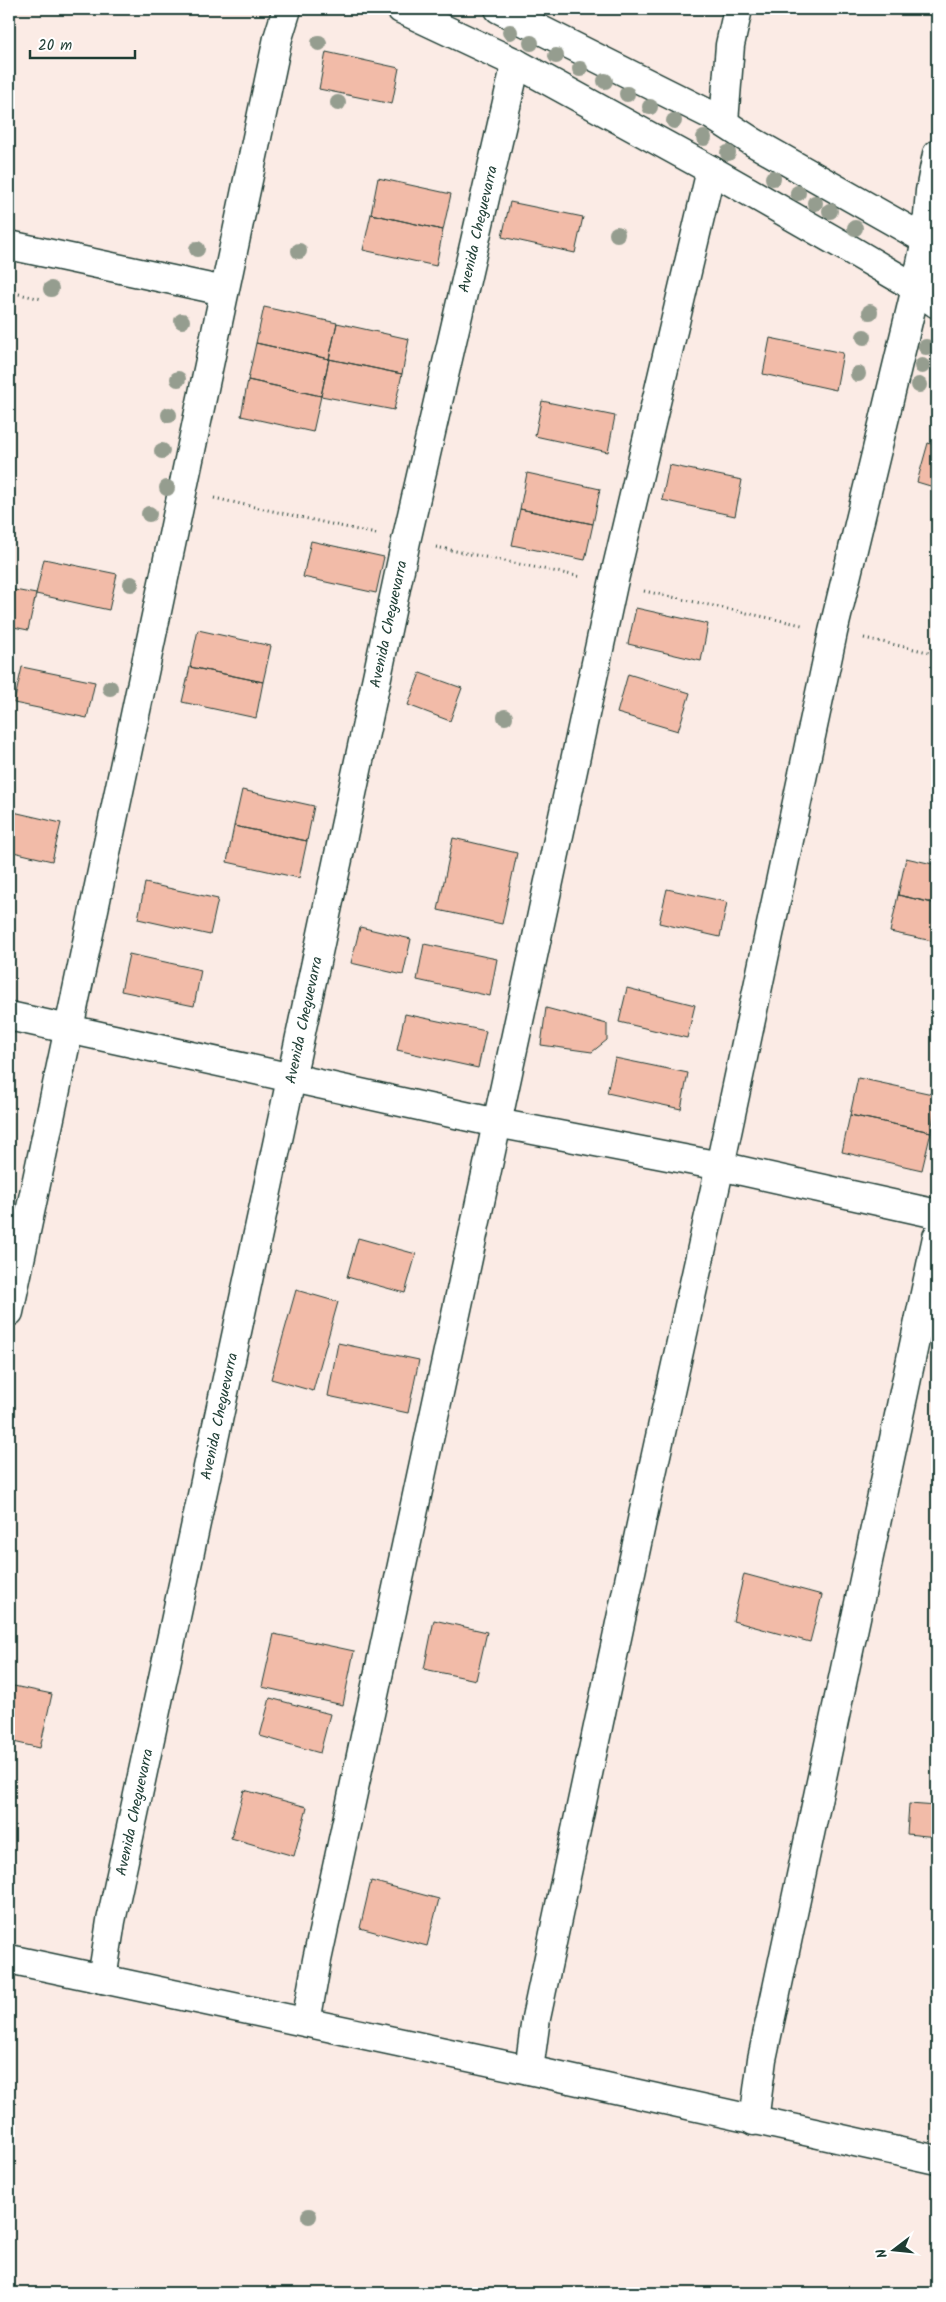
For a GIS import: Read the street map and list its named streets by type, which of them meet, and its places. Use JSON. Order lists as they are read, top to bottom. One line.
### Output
{"streets":{"street":["Avenida Cheguevarra"]},"scale_bar":"20 m","north":"left"}
